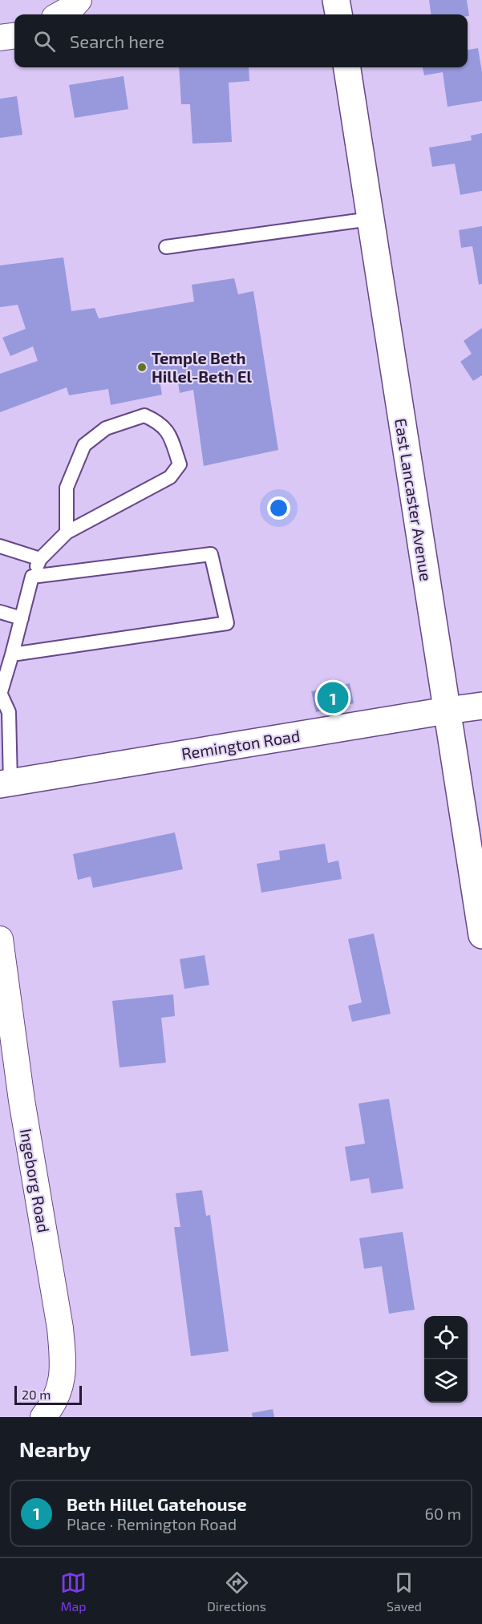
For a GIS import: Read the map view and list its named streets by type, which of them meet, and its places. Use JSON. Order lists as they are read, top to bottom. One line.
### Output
{"streets":{"main road":["East Lancaster Avenue","Remington Road"],"street":["Ingeborg Road"]},"crossings":[["East Lancaster Avenue","Remington Road"]],"places":["Temple Beth Hillel-Beth El"],"scale_bar":"20 m","page":{"search":"Search here","pins":"1","scale":"20 m","heading":"Nearby","list":[{"mark":"1","name":"Beth Hillel Gatehouse","note":"Place · Remington Road","value":"60 m"}],"nav":["Map","Directions","Saved"]}}
